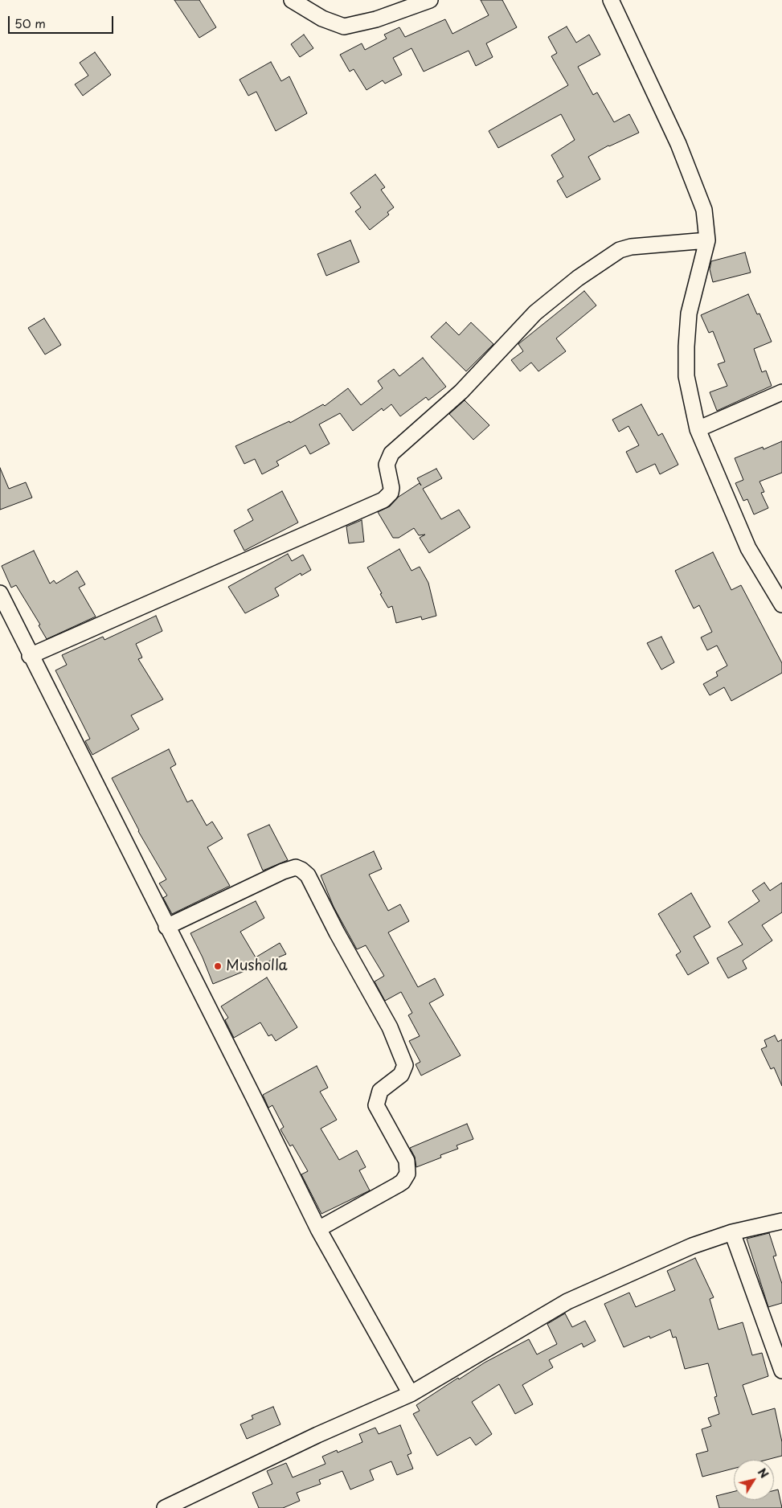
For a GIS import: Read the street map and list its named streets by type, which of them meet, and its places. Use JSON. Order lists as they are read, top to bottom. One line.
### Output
{"places":["Musholla"],"scale_bar":"50 m","north":"top right"}
